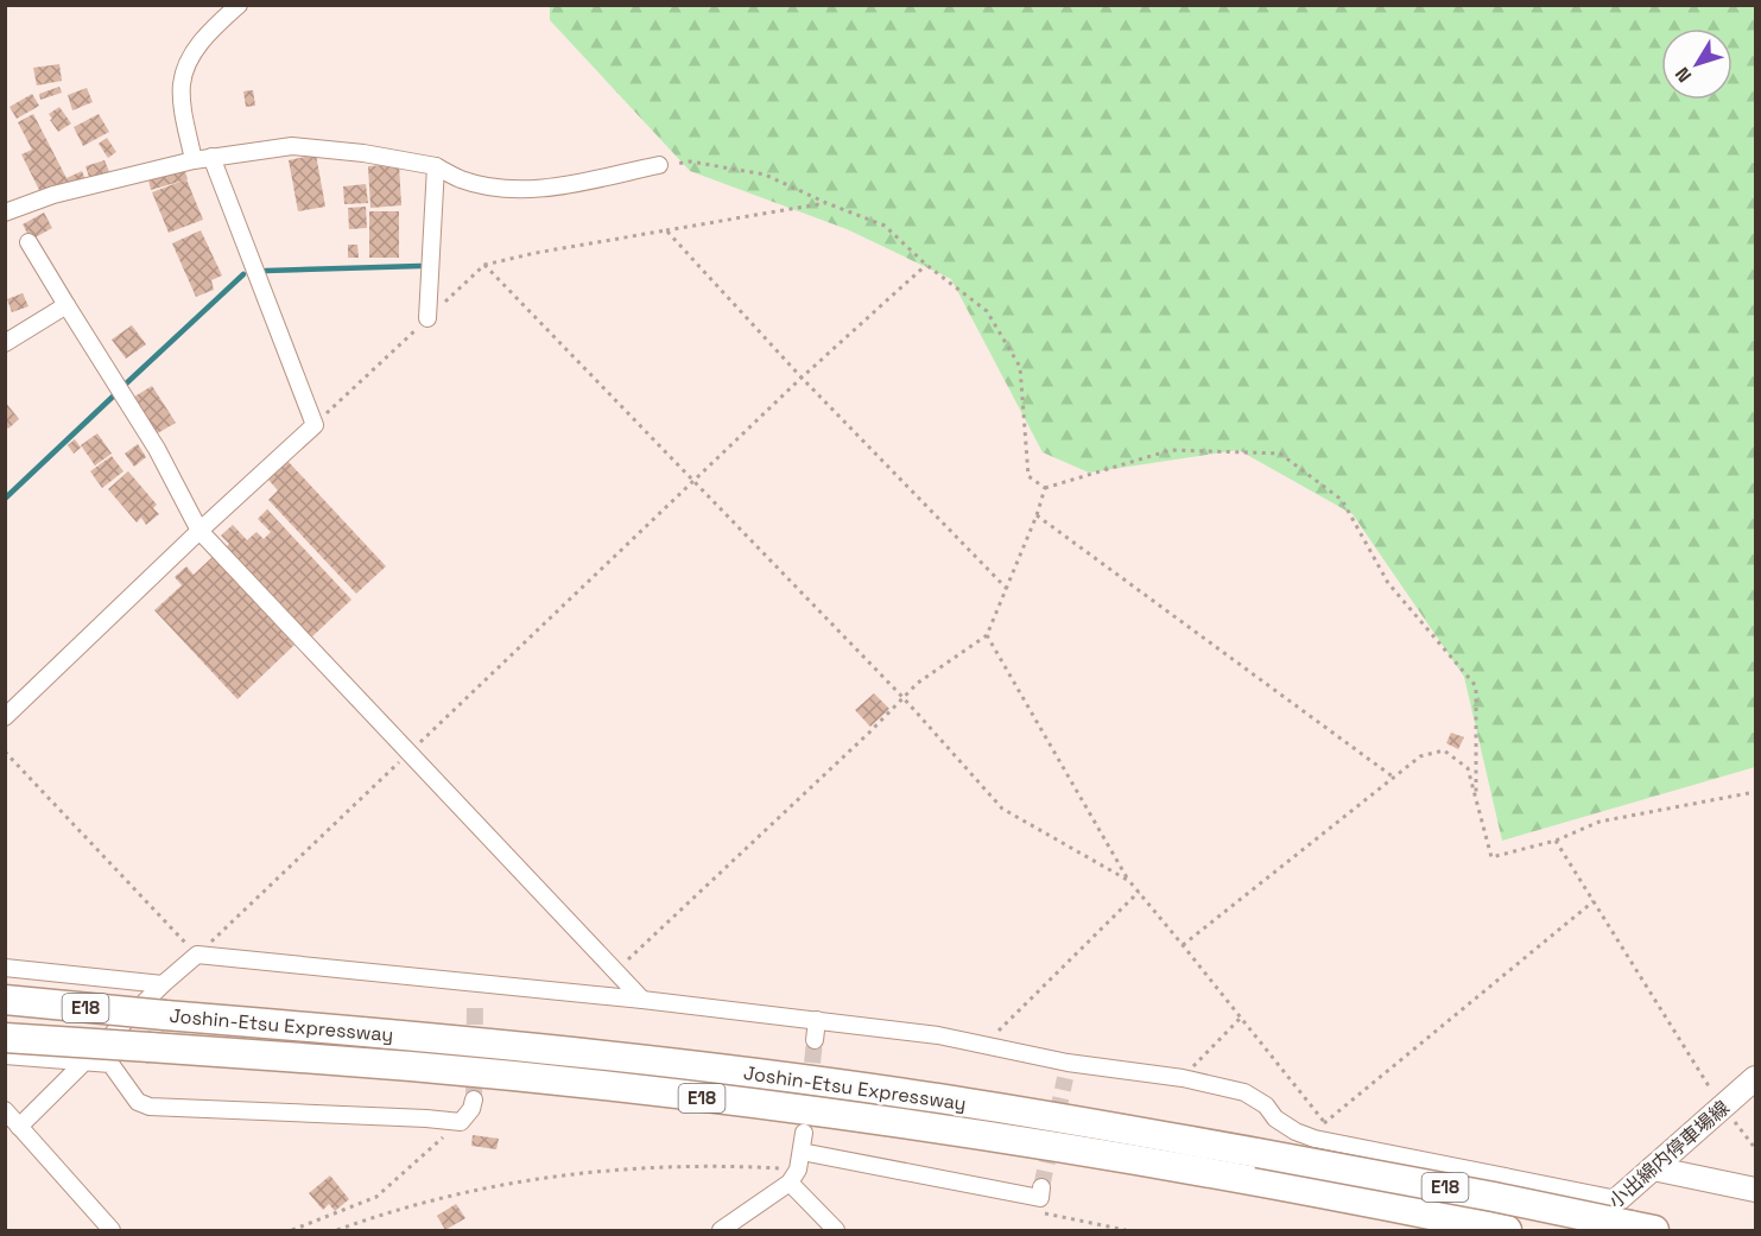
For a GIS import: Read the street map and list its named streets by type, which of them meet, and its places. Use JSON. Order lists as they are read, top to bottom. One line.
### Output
{"streets":{"highway":["E18","Joshin-Etsu Expressway"],"main road":["小出綿内停車場線"]},"north":"bottom left"}
